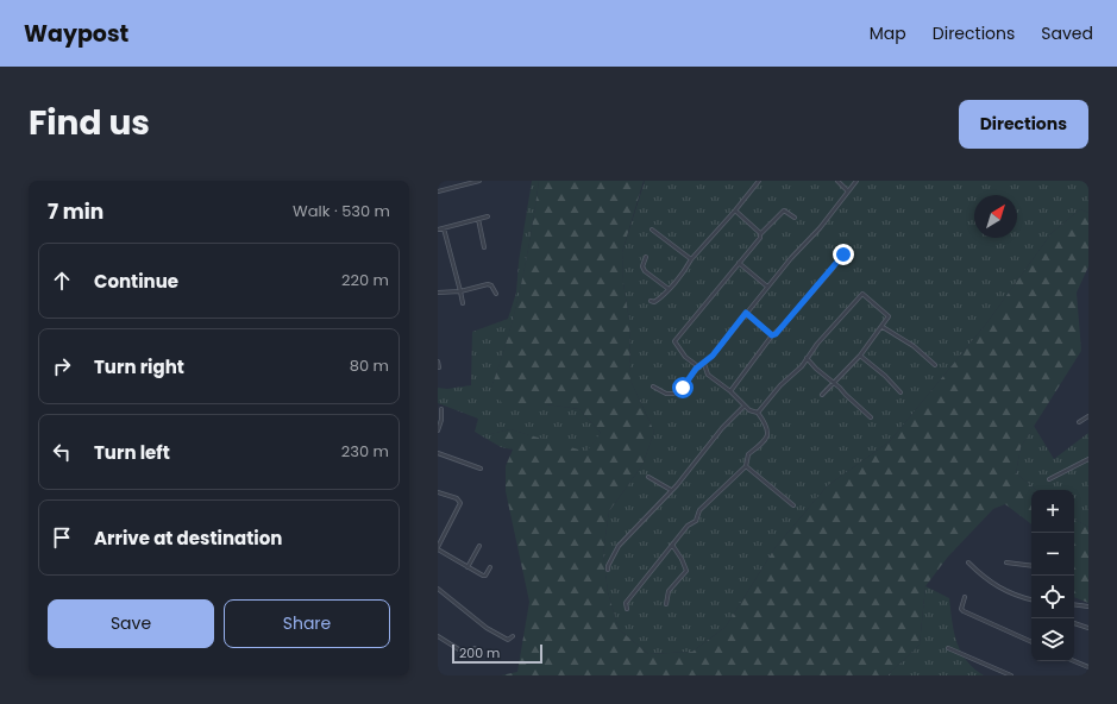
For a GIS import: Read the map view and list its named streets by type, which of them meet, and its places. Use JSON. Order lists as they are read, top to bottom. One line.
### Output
{"scale_bar":"200 m","north":"top right","page":{"header":"Waypost","nav":["Map","Directions","Saved"],"title":"Find us","buttons":["Directions",["Save","Share"]],"heading":["7 min","Walk · 530 m"],"list":[["Continue","220 m"],["Turn right","80 m"],["Turn left","230 m"],"Arrive at destination"],"map_buttons":["+","−"],"scale":"200 m"}}
